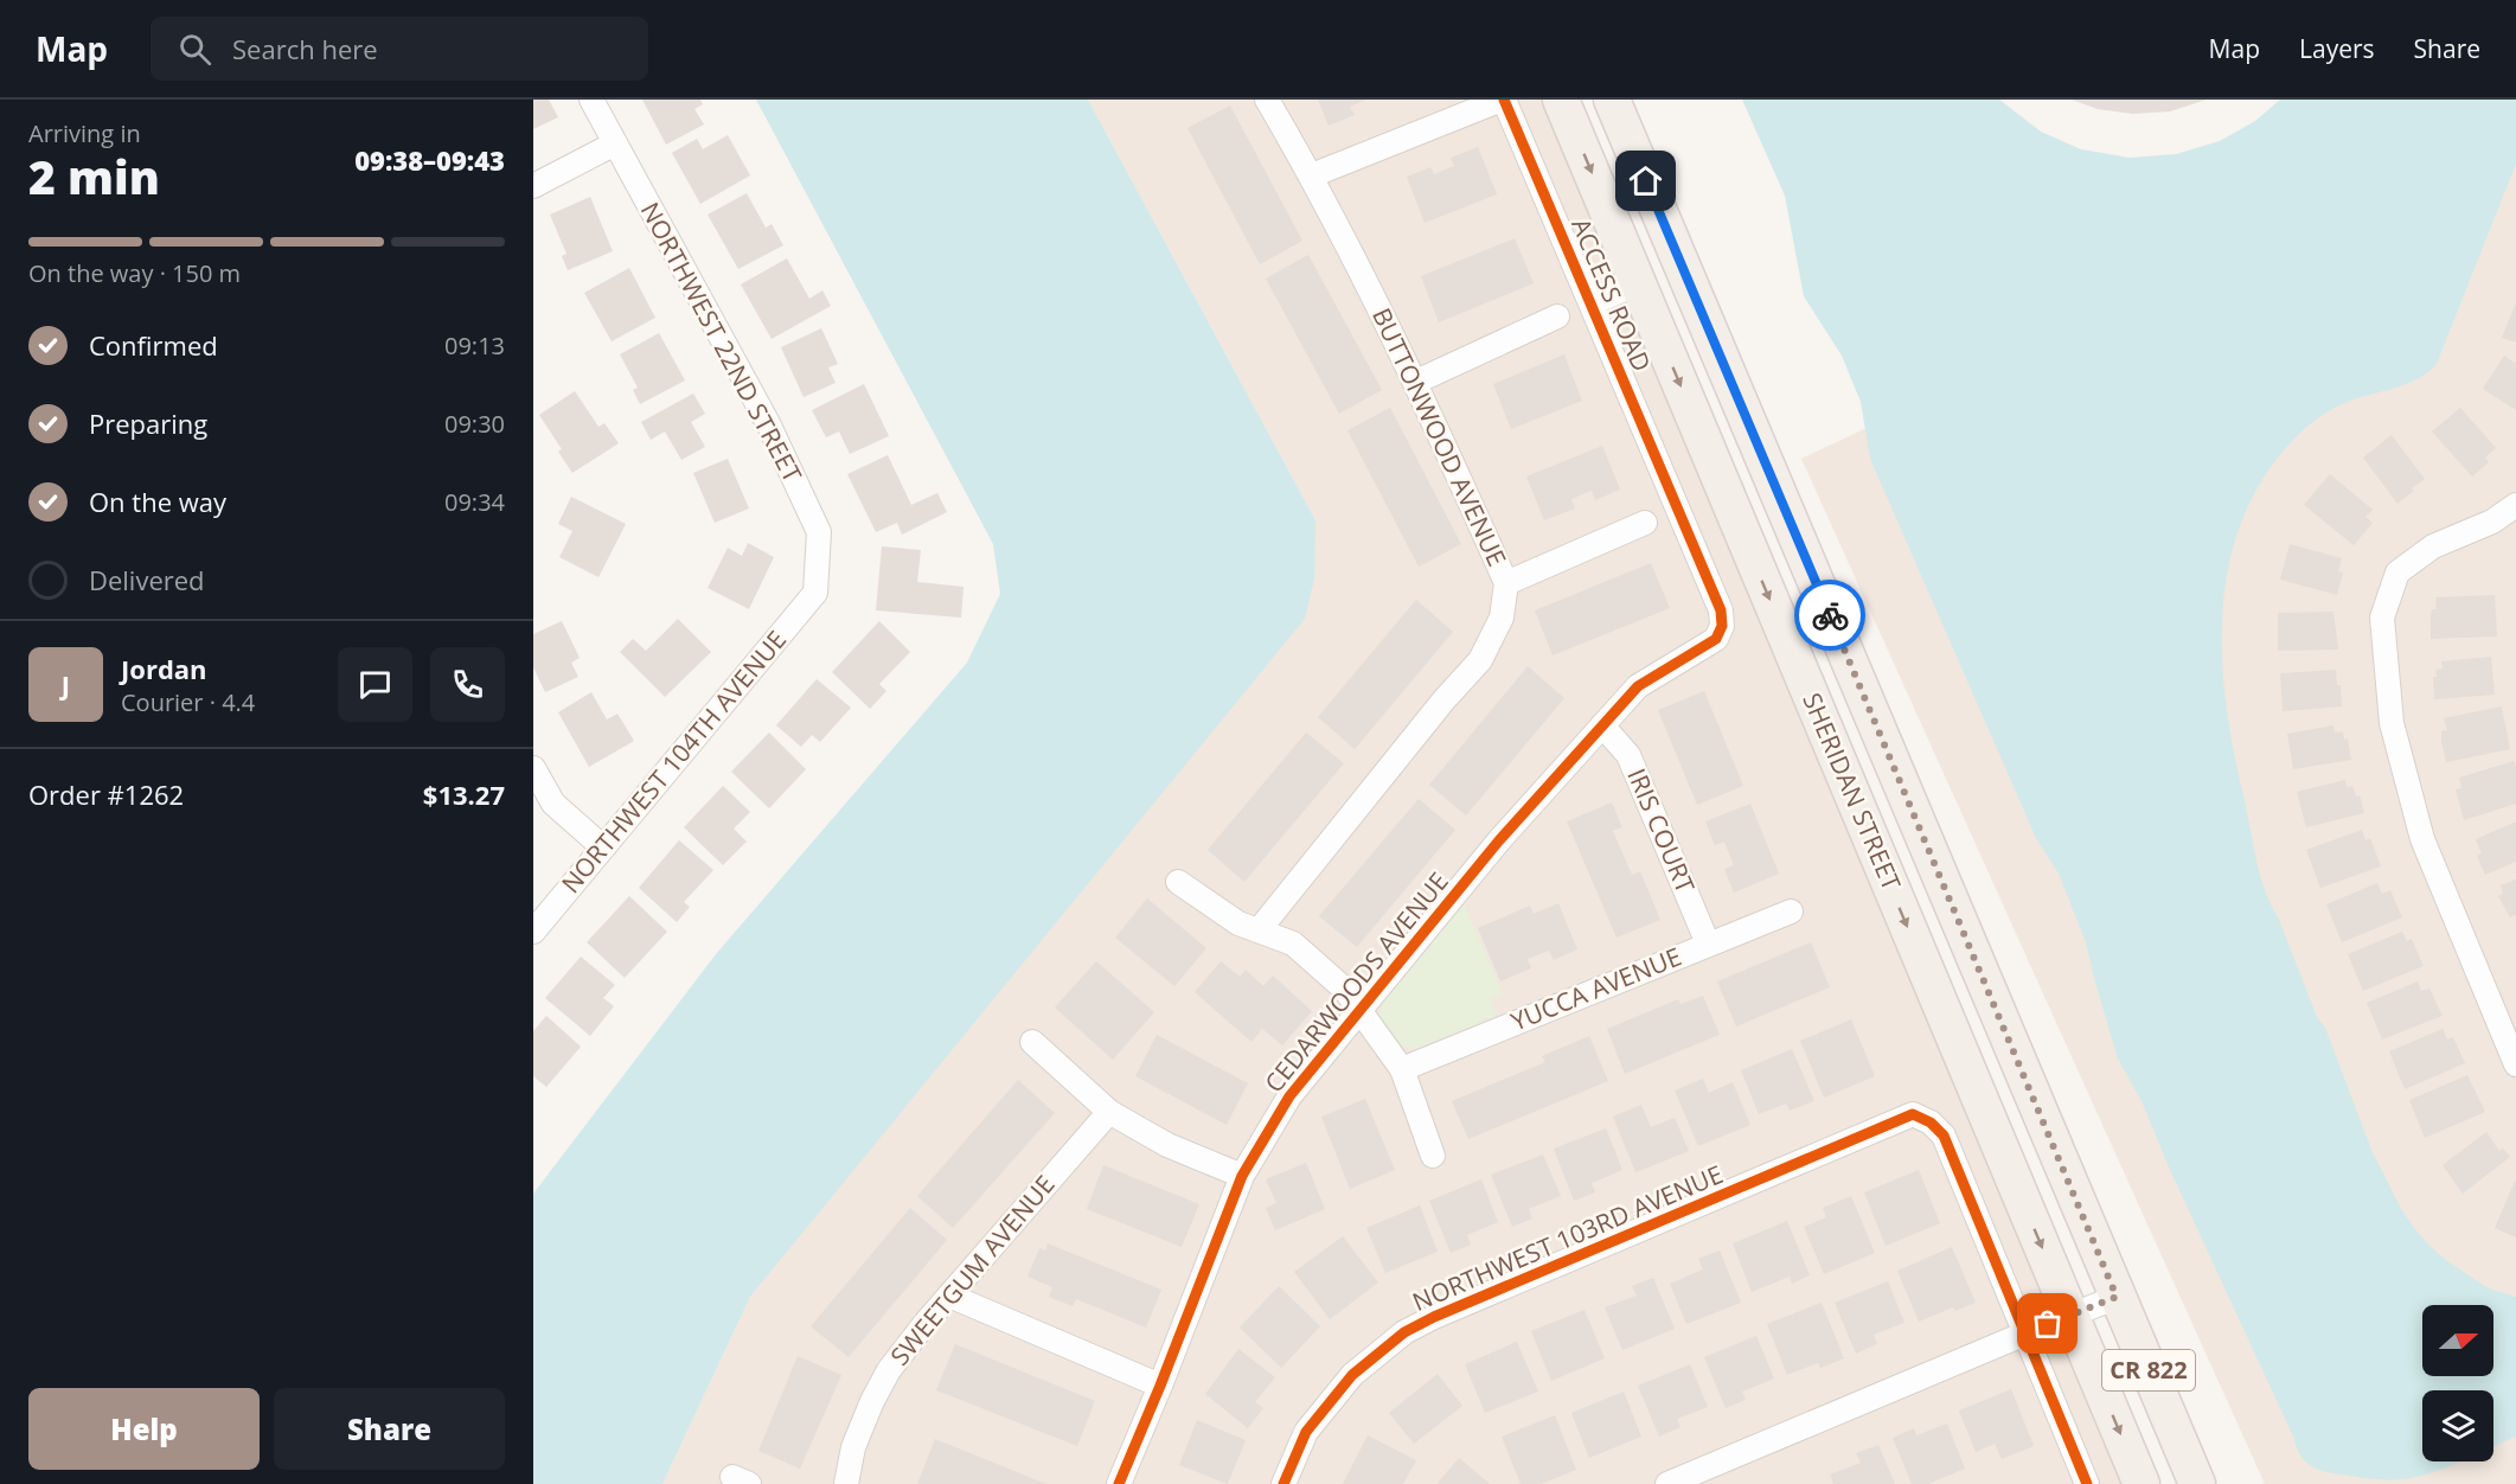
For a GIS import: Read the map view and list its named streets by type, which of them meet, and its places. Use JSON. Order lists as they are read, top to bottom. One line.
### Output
{"streets":{"main road":["SHERIDAN STREET","CR 822"],"street":["ACCESS ROAD","NORTHWEST 22ND STREET","BUTTONWOOD AVENUE","NORTHWEST 104TH AVENUE","IRIS COURT","CEDARWOODS AVENUE","YUCCA AVENUE","NORTHWEST 103RD AVENUE","SWEETGUM AVENUE"]},"crossings":[["ACCESS ROAD","CEDARWOODS AVENUE"],["NORTHWEST 22ND STREET","NORTHWEST 104TH AVENUE"],["IRIS COURT","CEDARWOODS AVENUE"],["IRIS COURT","YUCCA AVENUE"]],"north":"right","page":{"header":"Map","search":"Search here","nav":["Map","Layers","Share"],"heading":["2 min","Arriving in","09:38–09:43"],"panel":["Jordan","Courier · 4.4","Order #1262","$13.27"],"bar":"On the way · 150 m","list":[["Confirmed","09:13"],["Preparing","09:30"],["On the way","09:34"],"Delivered"],"round":"J","buttons":["Help","Share"]}}
